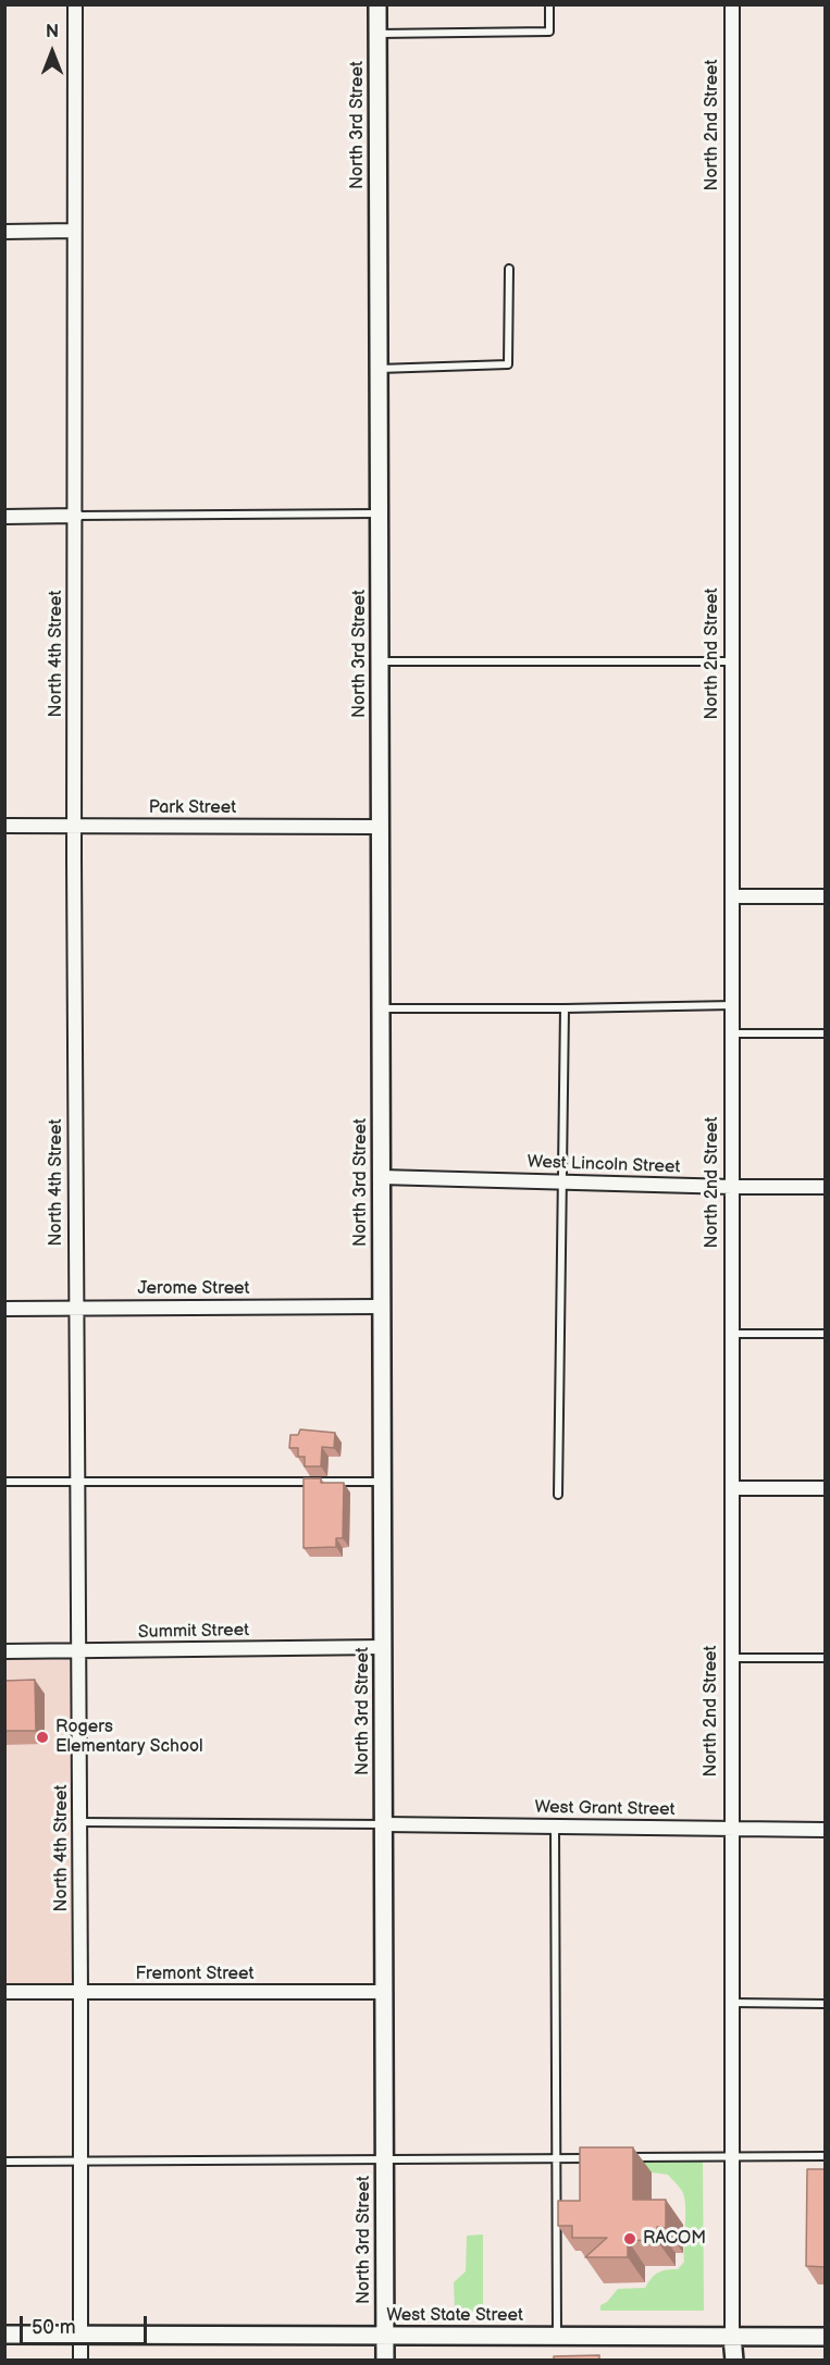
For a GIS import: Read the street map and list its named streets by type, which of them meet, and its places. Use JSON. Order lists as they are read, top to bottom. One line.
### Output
{"streets":{"street":["North 3rd Street","North 2nd Street","North 4th Street","Park Street","West Lincoln Street","Jerome Street","Summit Street","West Grant Street","Fremont Street","West State Street"]},"crossings":[["North 3rd Street","Park Street"],["North 3rd Street","West Lincoln Street"],["North 3rd Street","Jerome Street"],["North 3rd Street","Summit Street"],["North 3rd Street","West Grant Street"],["North 3rd Street","Fremont Street"],["North 3rd Street","West State Street"],["North 2nd Street","West Lincoln Street"],["North 2nd Street","West Grant Street"],["North 2nd Street","West State Street"],["North 4th Street","Park Street"],["North 4th Street","Jerome Street"],["North 4th Street","Summit Street"],["North 4th Street","Fremont Street"],["North 4th Street","West State Street"]],"places":["Rogers Elementary School","RACOM"],"scale_bar":"50 m","north":"top"}
